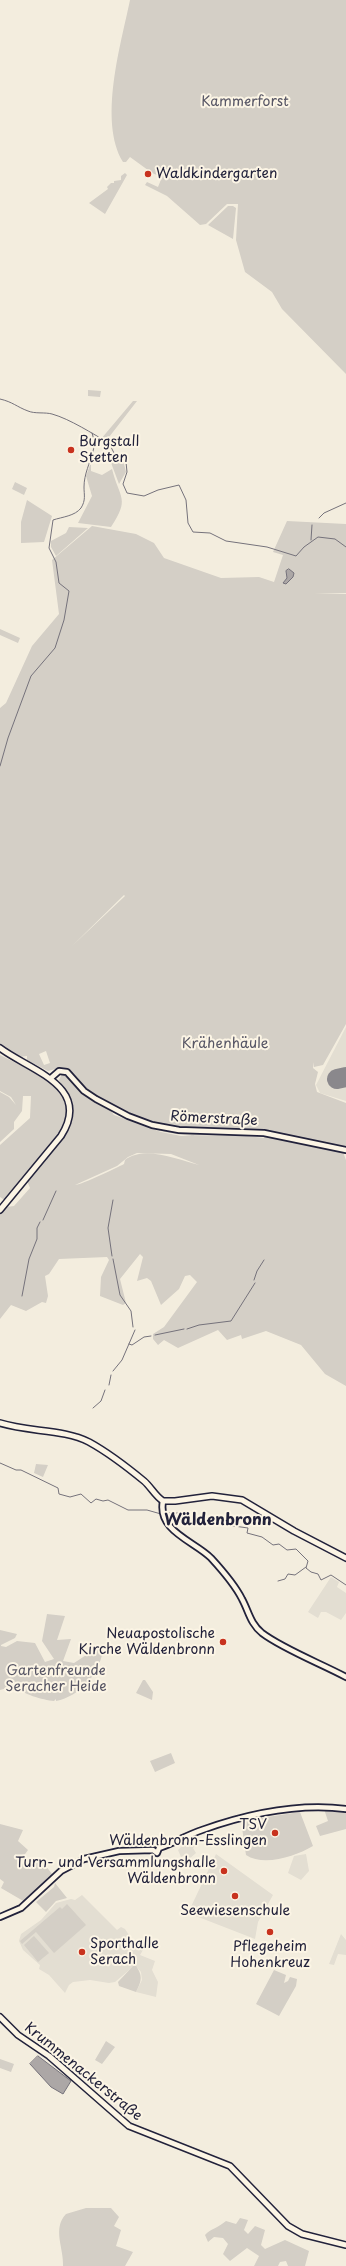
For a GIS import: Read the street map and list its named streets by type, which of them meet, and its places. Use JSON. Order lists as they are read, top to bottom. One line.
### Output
{"streets":{"main road":["Krummenackerstraße"],"street":["Römerstraße"]},"districts":["Wäldenbronn"],"parks":["Kammerforst","Krähenhäule","Gartenfreunde Seracher Heide"],"places":["Waldkindergarten","Burgstall Stetten","Neuapostolische Kirche Wäldenbronn","TSV Wäldenbronn-Esslingen","Turn- und Versammlungshalle Wäldenbronn","Seewiesenschule","Pflegeheim Hohenkreuz","Sporthalle Serach"]}
